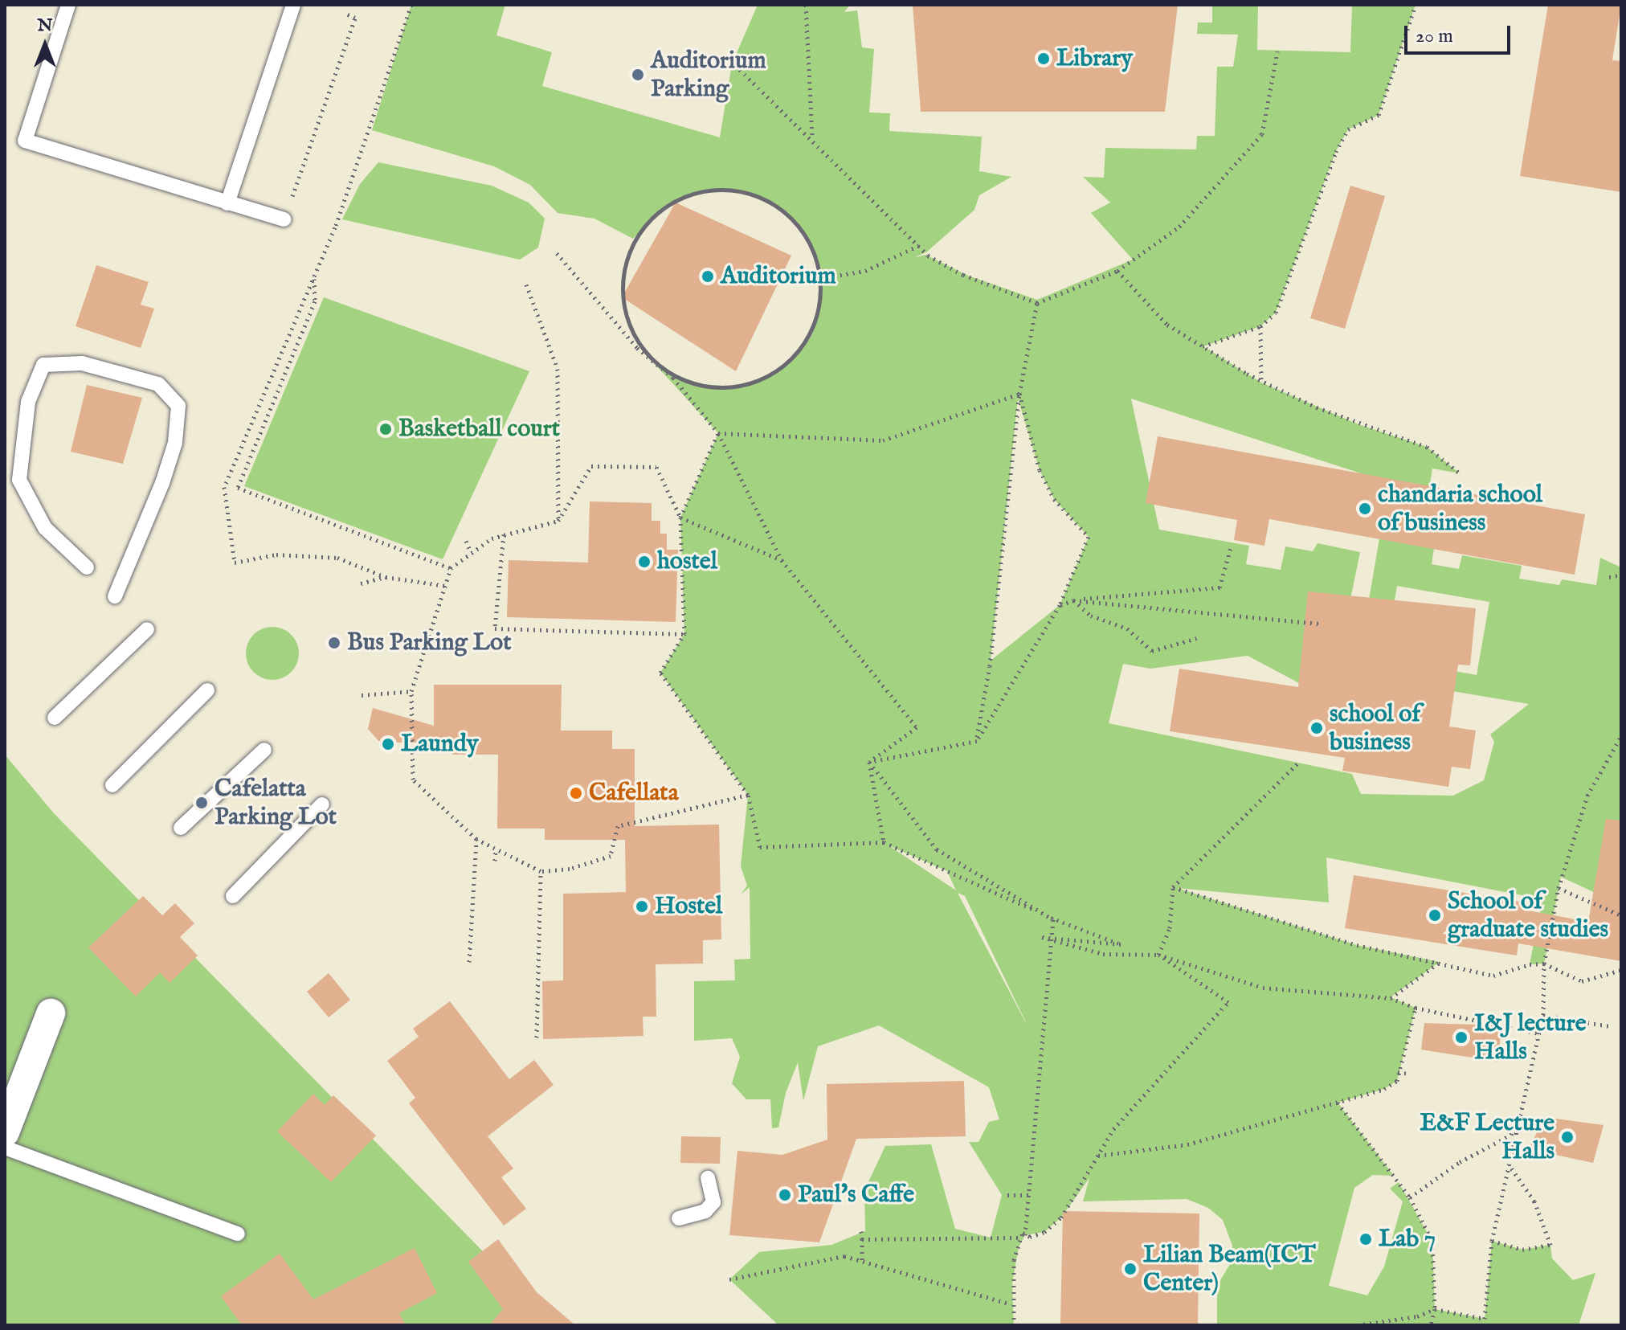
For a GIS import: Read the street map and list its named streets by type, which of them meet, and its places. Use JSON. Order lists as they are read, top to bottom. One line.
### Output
{"places":["Library","Auditorium Parking","Auditorium","Basketball court","chandaria school of business","hostel","Bus Parking Lot","school of business","Laundy","Cafellata","Cafelatta Parking Lot","Hostel","School of graduate studies","I&J lecture Halls","E&F Lecture Halls","Paul's Caffe","Lab 7","Lilian Beam(ICT Center)"],"scale_bar":"20 m","north":"top"}
